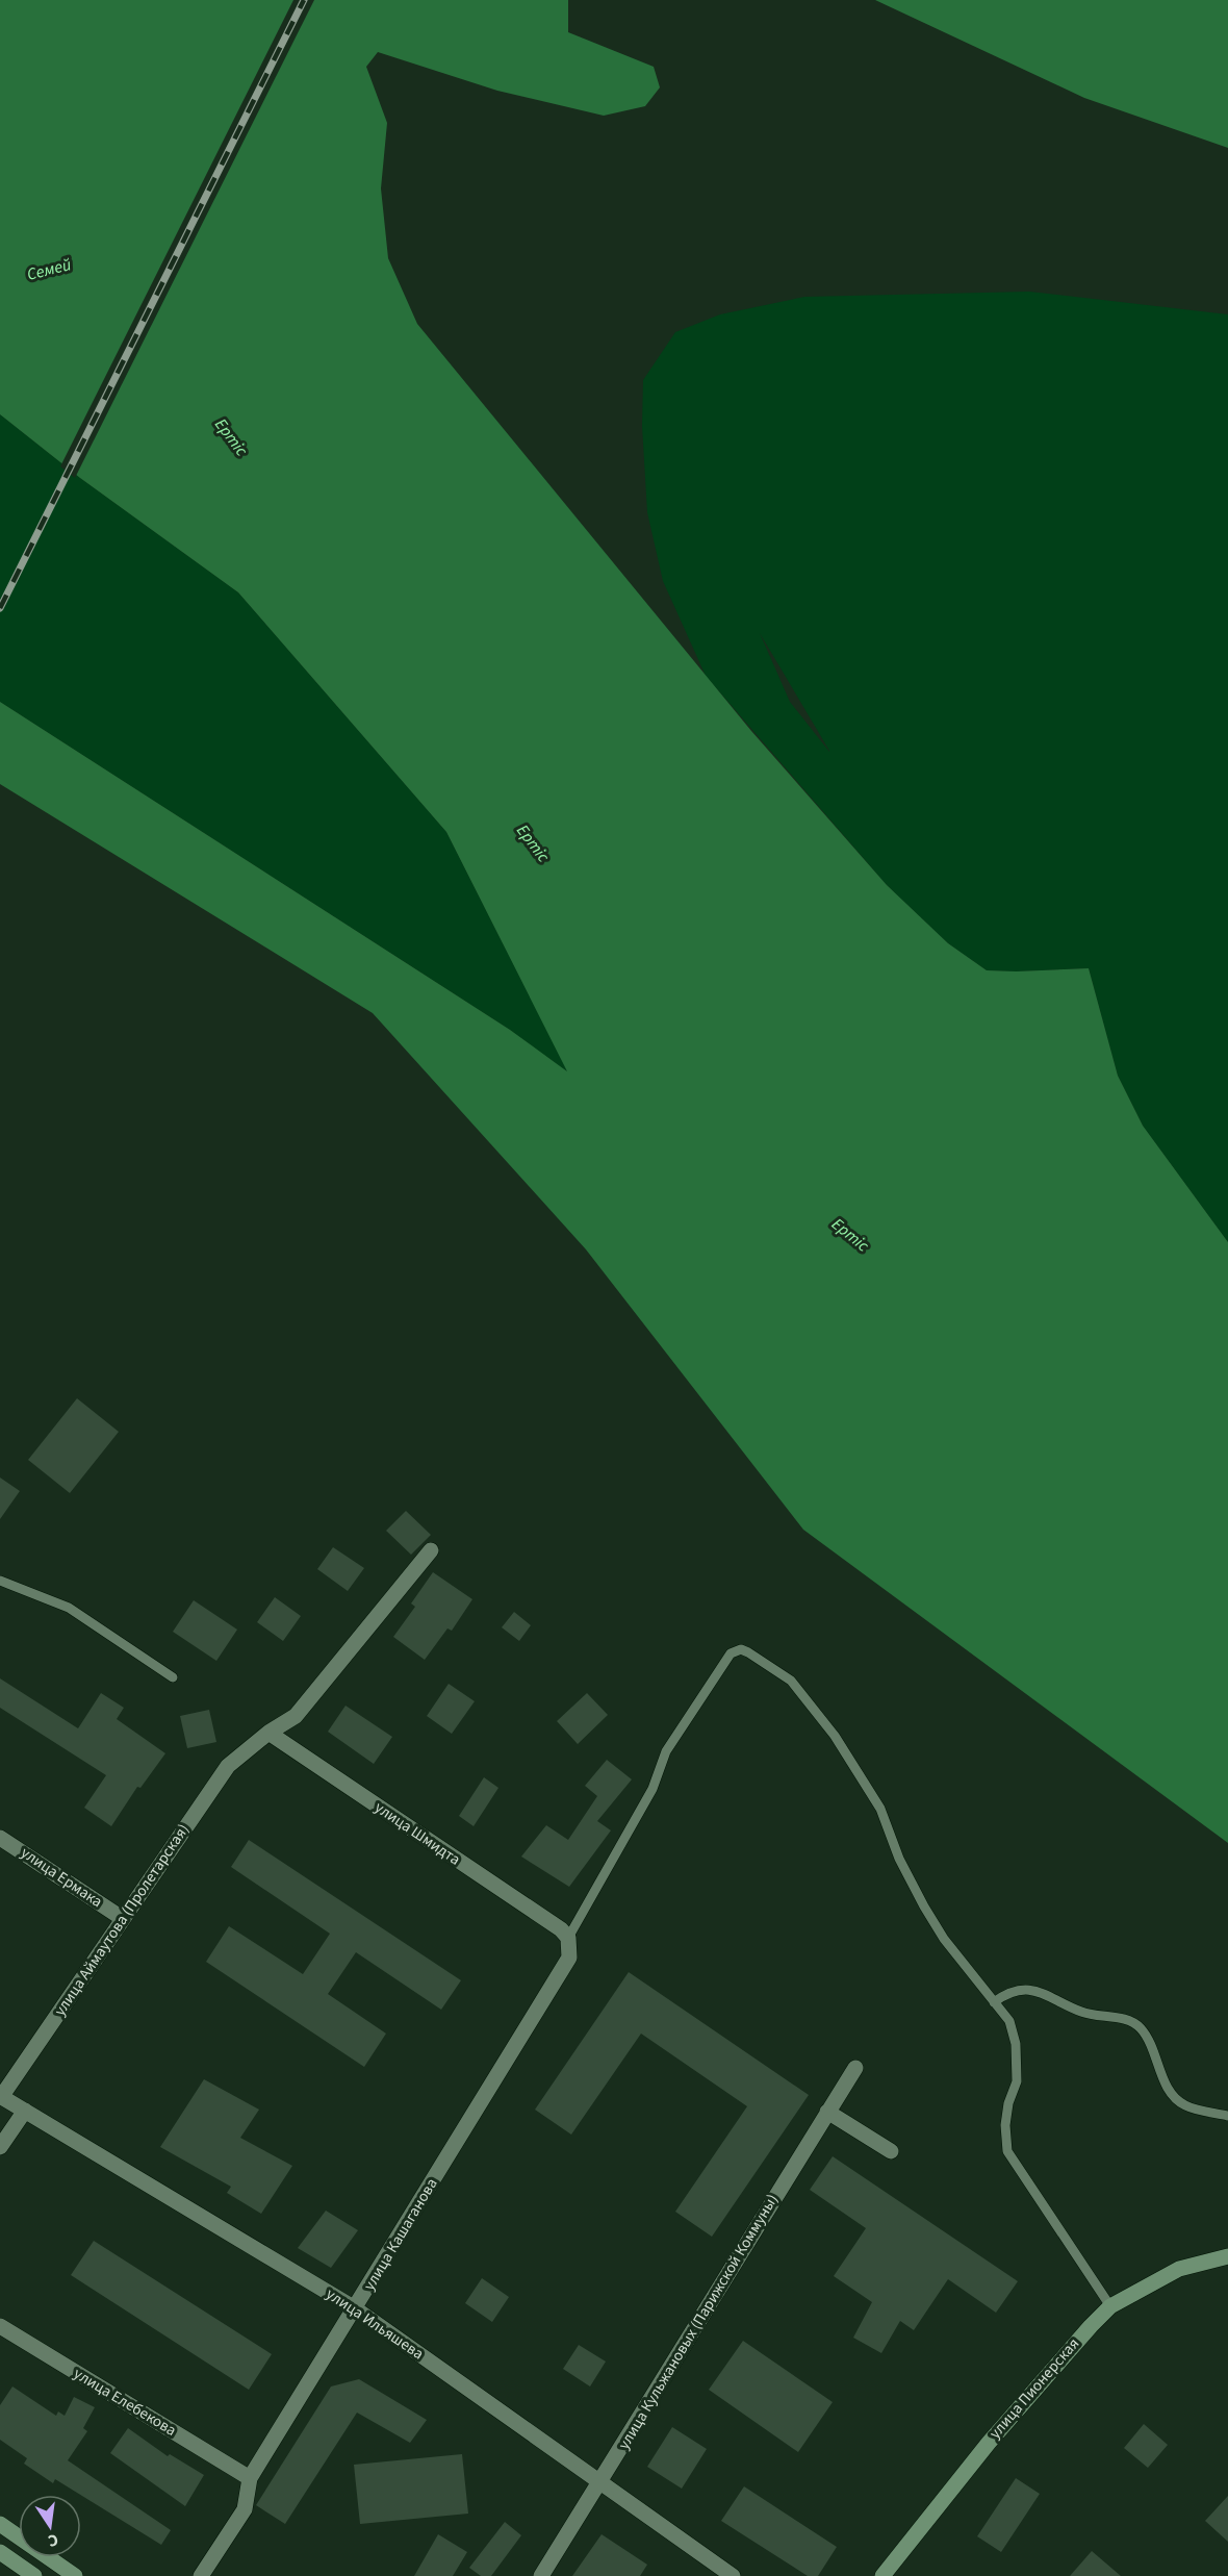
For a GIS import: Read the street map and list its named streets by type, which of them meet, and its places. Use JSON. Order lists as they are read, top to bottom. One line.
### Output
{"streets":{"street":["улица Шмидта","улица Ермака","улица Аймаутова (Пролетарская)","улица Кашаганова","улица Кульжановых (Парижской Коммуны)","улица Ильяшева","улица Пионерская","улица Елебекова"]},"crossings":[["улица Шмидта","улица Аймаутова (Пролетарская)"],["улица Шмидта","улица Кашаганова"],["улица Ермака","улица Аймаутова (Пролетарская)"],["улица Аймаутова (Пролетарская)","улица Ильяшева"],["улица Кашаганова","улица Ильяшева"],["улица Кашаганова","улица Елебекова"],["улица Кульжановых (Парижской Коммуны)","улица Ильяшева"]],"water":["Семей","Ертіс"],"north":"bottom"}
